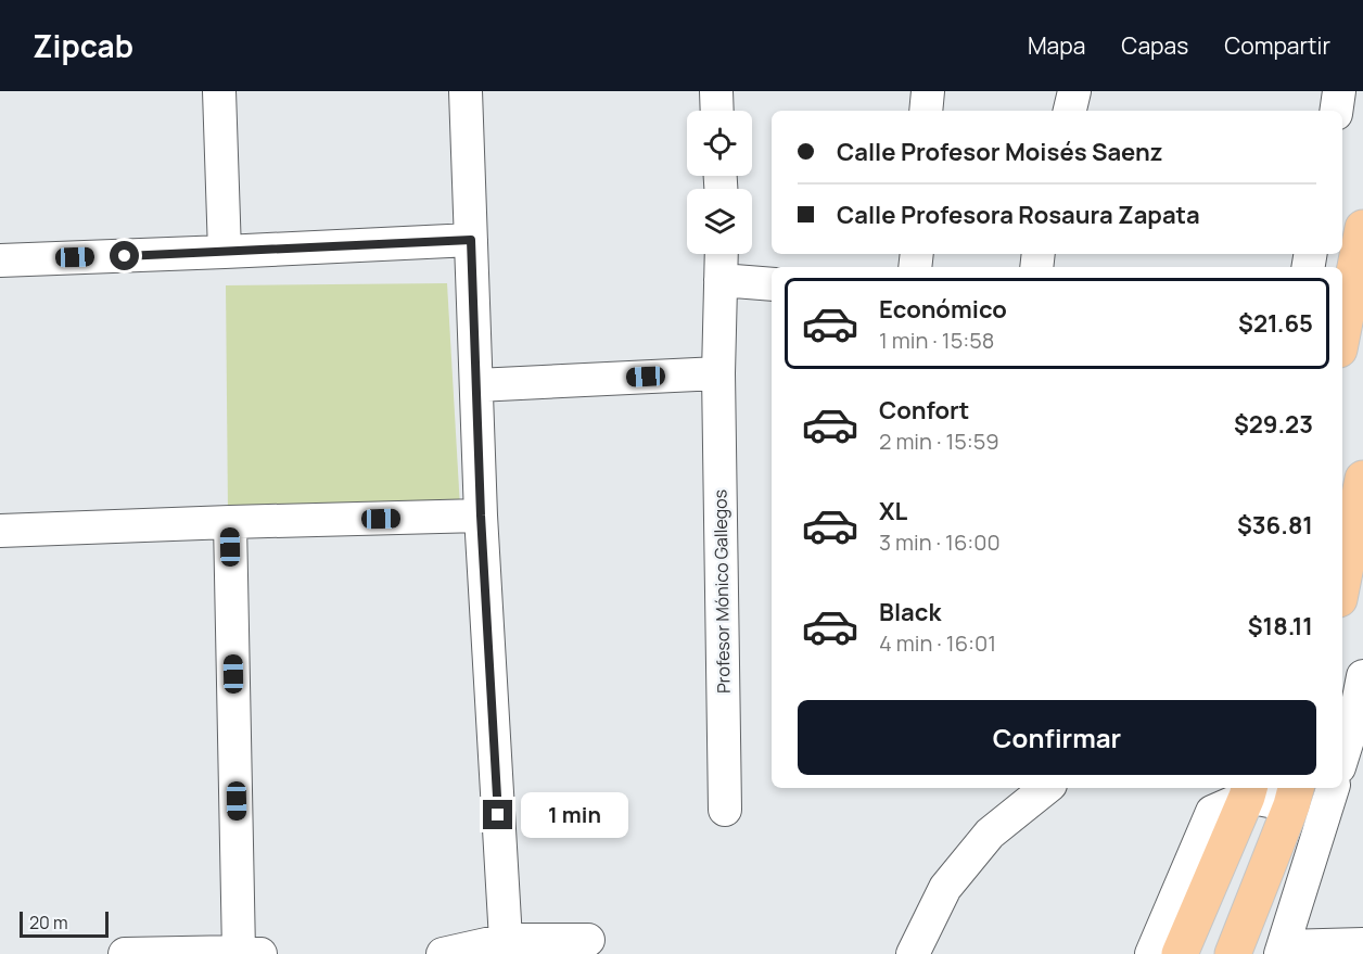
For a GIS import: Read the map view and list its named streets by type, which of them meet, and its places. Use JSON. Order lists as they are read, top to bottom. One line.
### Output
{"streets":{"street":["Profesor Mónico Gallegos"]},"scale_bar":"20 m","page":{"header":"Zipcab","nav":["Mapa","Capas","Compartir"],"banner":["Calle Profesor Moisés Saenz","Calle Profesora Rosaura Zapata"],"list":[{"name":"Económico","note":"1 min · 15:58","value":"$21.65"},{"name":"Confort","note":"2 min · 15:59","value":"$29.23"},{"name":"XL","note":"3 min · 16:00","value":"$36.81"},{"name":"Black","note":"4 min · 16:01","value":"$18.11"}],"buttons":"Confirmar","bubble":"1 min","scale":"20 m"}}
